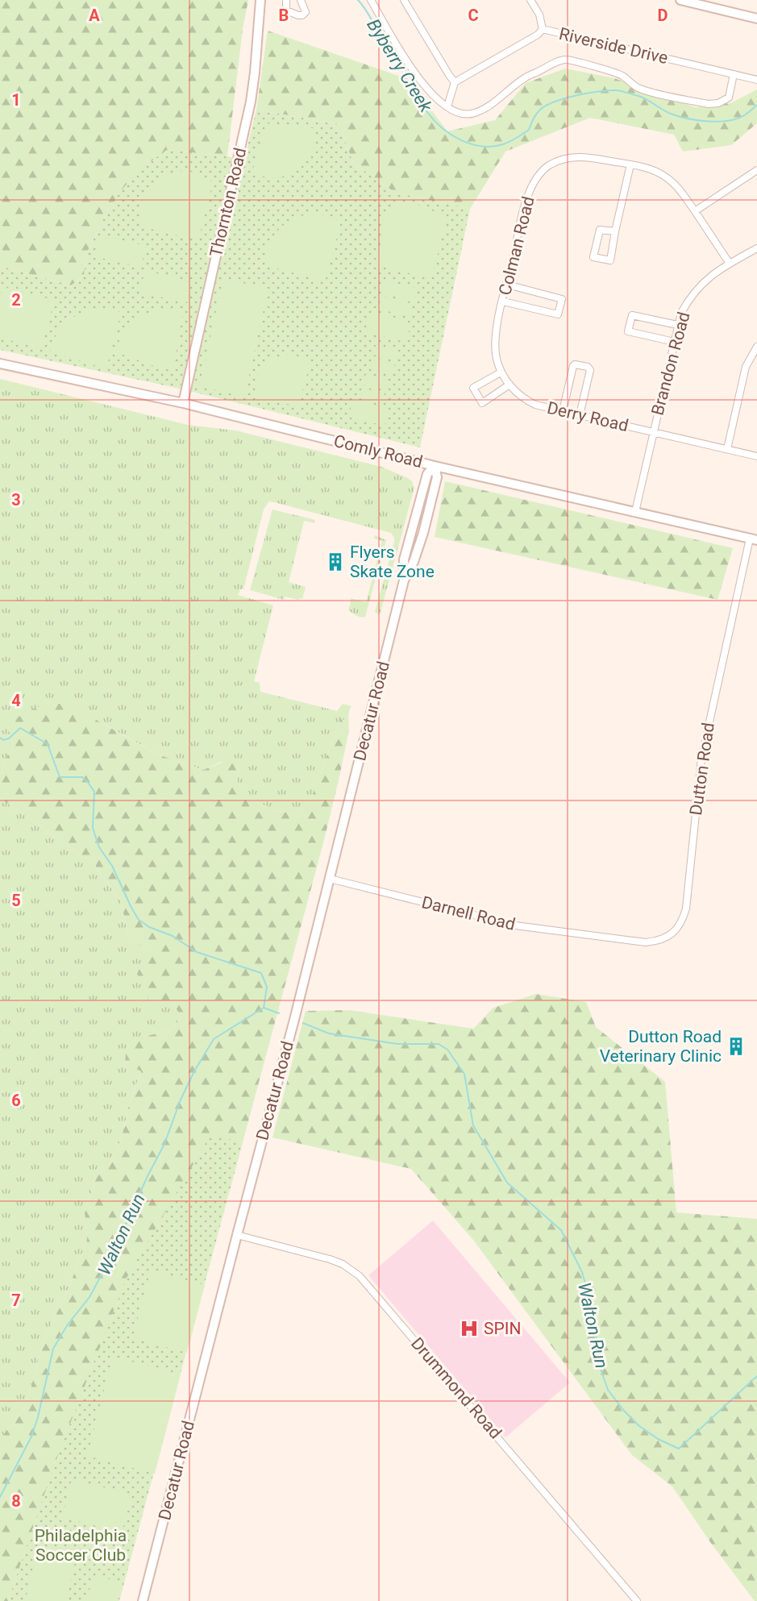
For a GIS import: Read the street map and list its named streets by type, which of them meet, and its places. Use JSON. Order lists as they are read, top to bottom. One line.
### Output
{"streets":{"street":["Riverside Drive","Thornton Road","Colman Road","Brandon Road","Derry Road","Comly Road","Decatur Road","Dutton Road","Darnell Road","Drummond Road"]},"crossings":[["Thornton Road","Comly Road"],["Colman Road","Brandon Road"],["Colman Road","Derry Road"],["Brandon Road","Derry Road"],["Brandon Road","Comly Road"],["Comly Road","Decatur Road"],["Comly Road","Dutton Road"],["Decatur Road","Darnell Road"],["Decatur Road","Drummond Road"],["Dutton Road","Darnell Road"]],"water":["Byberry Creek","Walton Run"],"parks":["Philadelphia Soccer Club"],"places":{"building":["Flyers Skate Zone","Dutton Road Veterinary Clinic"],"hospital":["SPIN"]},"grid":{"columns":["A","B","C","D"],"rows":["1","2","3","4","5","6","7","8"]}}
